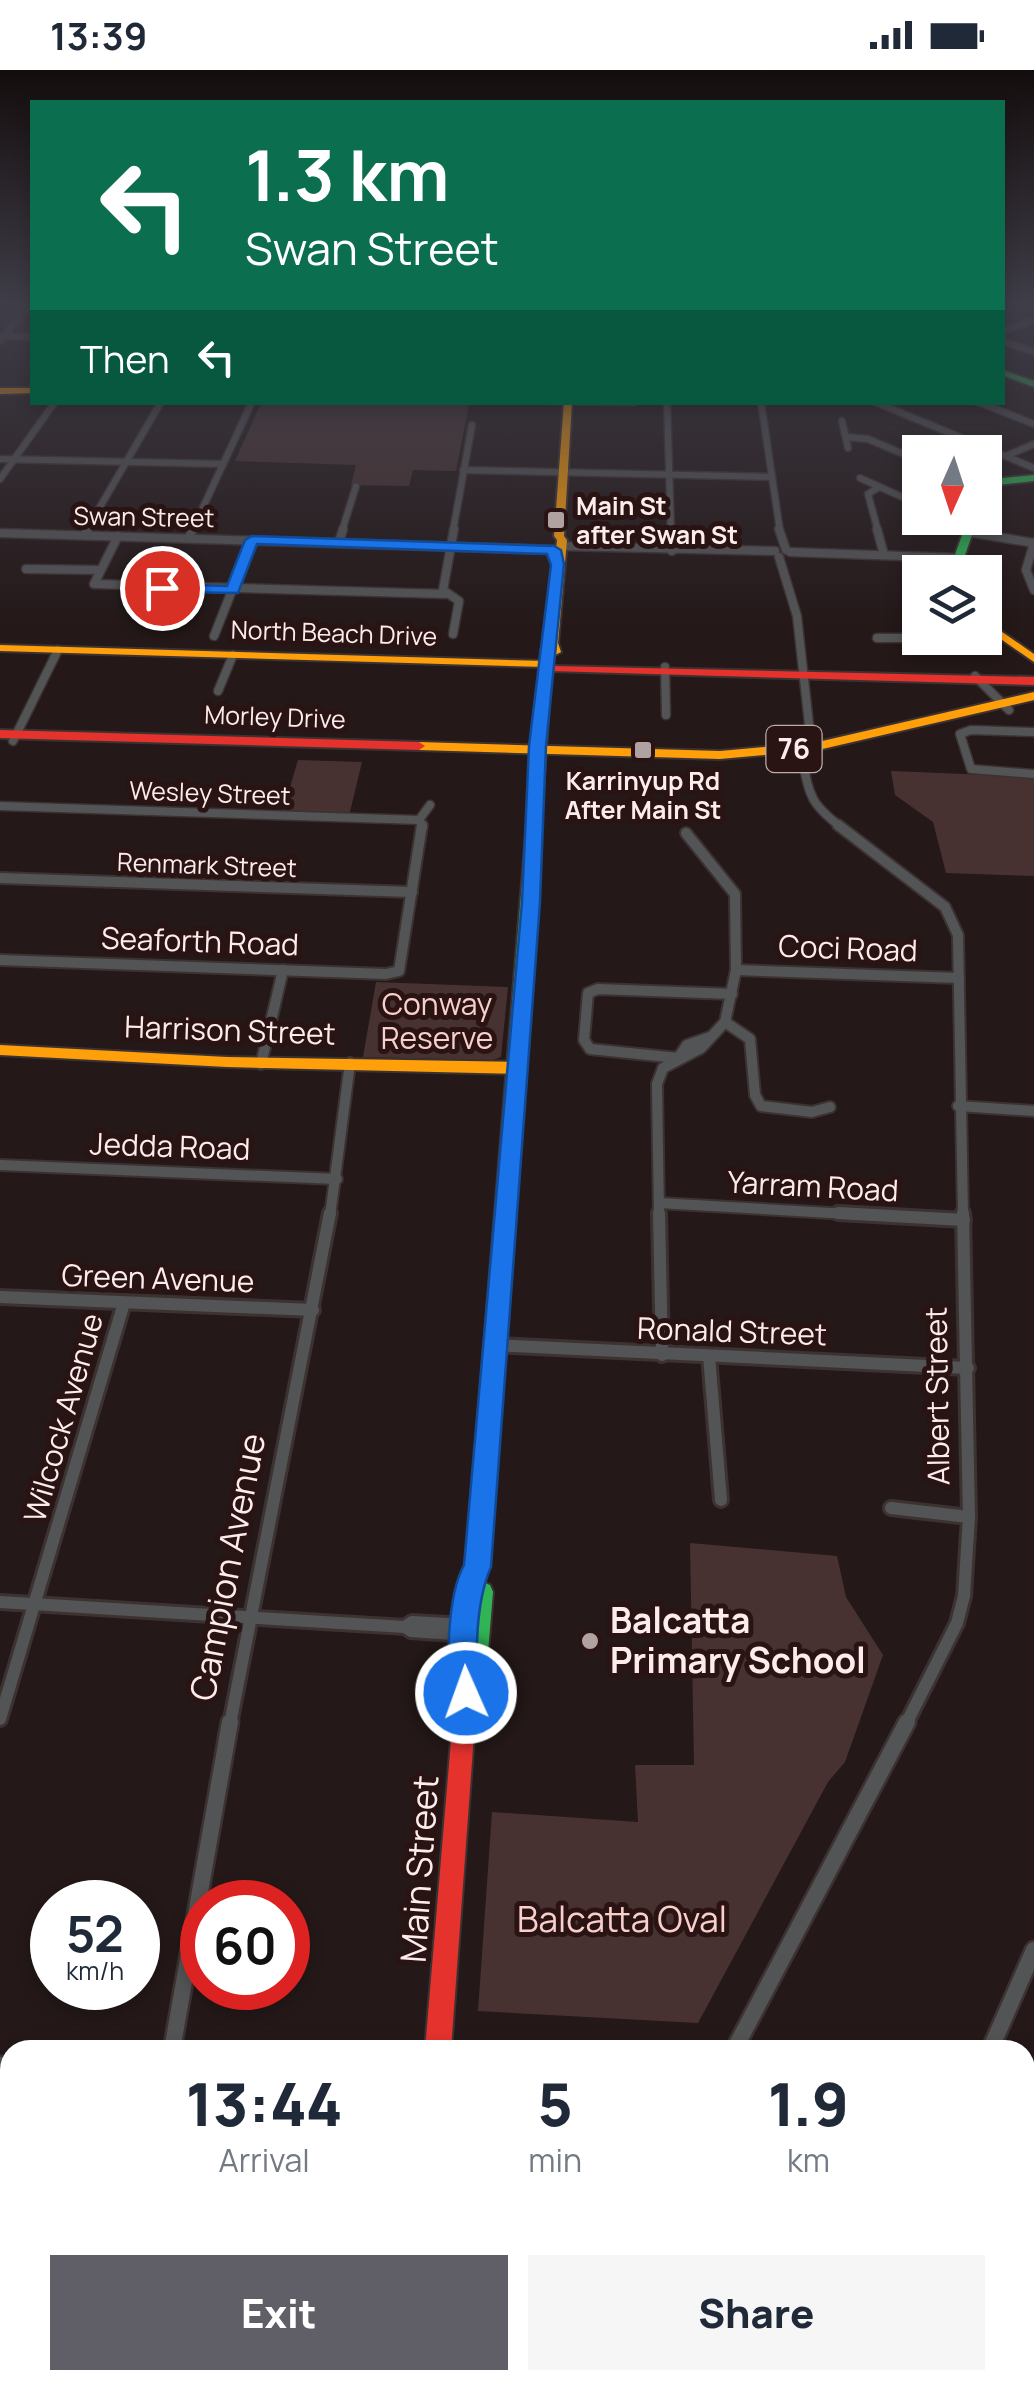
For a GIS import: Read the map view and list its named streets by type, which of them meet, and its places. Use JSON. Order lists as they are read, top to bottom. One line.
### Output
{"streets":{"main road":["North Beach Drive","Morley Drive","76","Harrison Street","Main Street"],"street":["Swan Street","Wesley Street","Renmark Street","Seaforth Road","Coci Road","Jedda Road","Yarram Road","Green Avenue","Ronald Street","Albert Street","Wilcock Avenue","Campion Avenue"]},"crossings":[["Swan Street","Main Street"],["North Beach Drive","Main Street"],["Morley Drive","76"],["Morley Drive","Main Street"],["76","Albert Street"],["76","Main Street"],["Renmark Street","Seaforth Road"],["Coci Road","Albert Street"],["Harrison Street","Campion Avenue"],["Harrison Street","Main Street"],["Jedda Road","Campion Avenue"],["Yarram Road","Albert Street"],["Green Avenue","Wilcock Avenue"],["Green Avenue","Campion Avenue"],["Ronald Street","Albert Street"],["Ronald Street","Main Street"]],"parks":["Conway Reserve","Balcatta Oval"],"places":{"transit":["Main St after Swan St","Karrinyup Rd After Main St"],"other":["Balcatta Primary School"]},"north":"bottom","page":{"status":"13:39","turn":["1.3 km","Swan Street"],"then":"Then","speed":"52 km/h","limit":"60","eta":["13:44","Arrival","5","min","1.9","km"],"buttons":["Exit","Share"]}}
